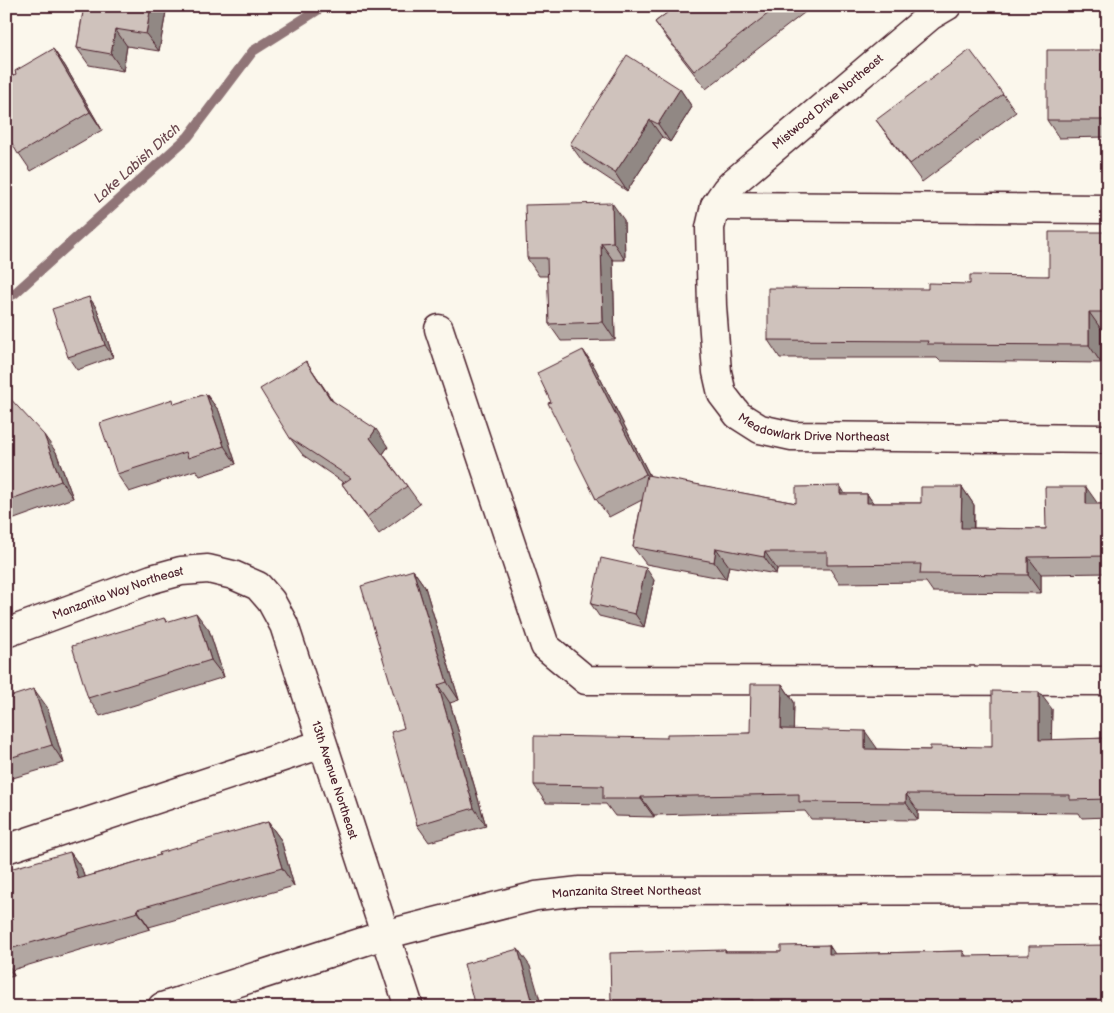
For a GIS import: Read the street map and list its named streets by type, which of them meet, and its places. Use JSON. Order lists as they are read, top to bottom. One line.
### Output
{"streets":{"street":["Mistwood Drive Northeast","Meadowlark Drive Northeast","Manzanita Way Northeast","13th Avenue Northeast","Manzanita Street Northeast"]},"crossings":[["Mistwood Drive Northeast","Meadowlark Drive Northeast"],["Manzanita Way Northeast","13th Avenue Northeast"],["13th Avenue Northeast","Manzanita Street Northeast"]],"water":["Lake Labish Ditch"]}
